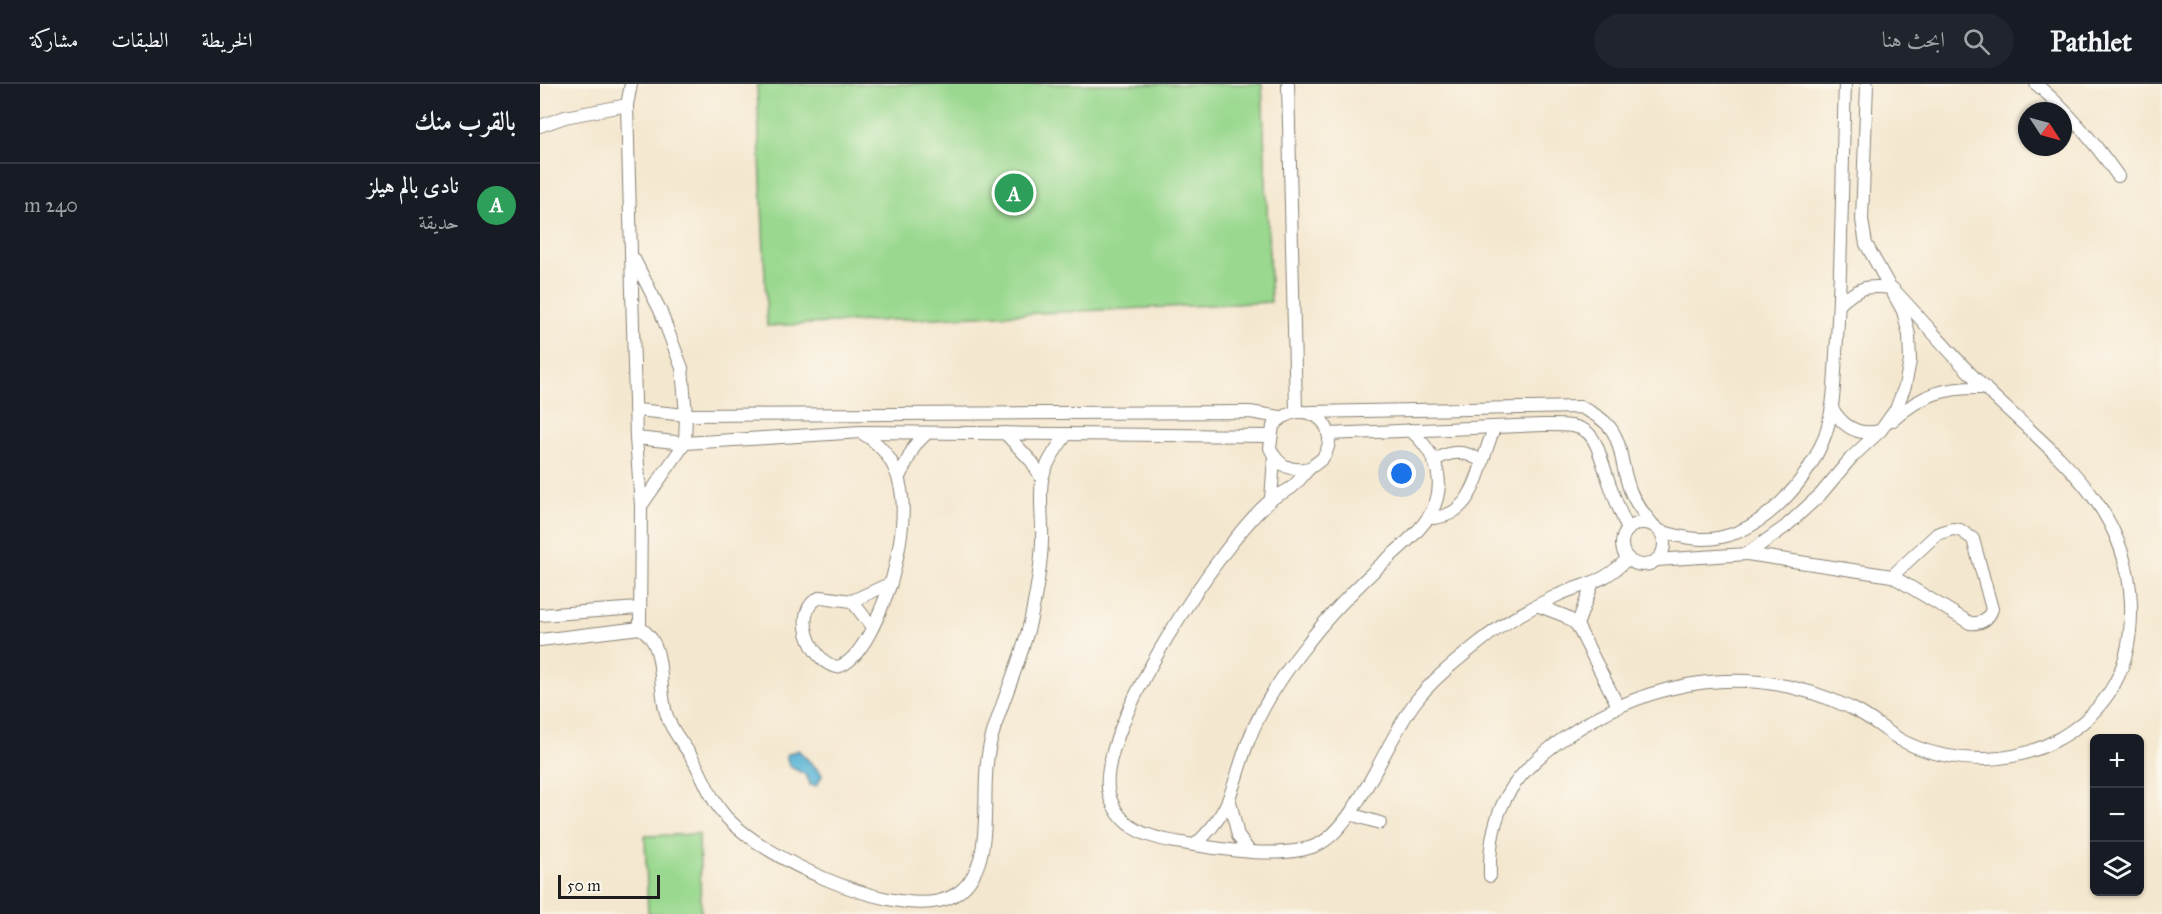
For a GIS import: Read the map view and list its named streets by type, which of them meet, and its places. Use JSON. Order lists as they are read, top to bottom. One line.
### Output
{"scale_bar":"50 m","north":"bottom right","page":{"header":"Pathlet","search":"ابحث هنا","nav":["الخريطة","الطبقات","مشاركة"],"heading":"بالقرب منك","list":[{"mark":"A","name":"نادى بالم هيلز","note":"حديقة","value":"240 m"}],"pins":"A","map_buttons":["+","−"],"scale":"50 m"}}
